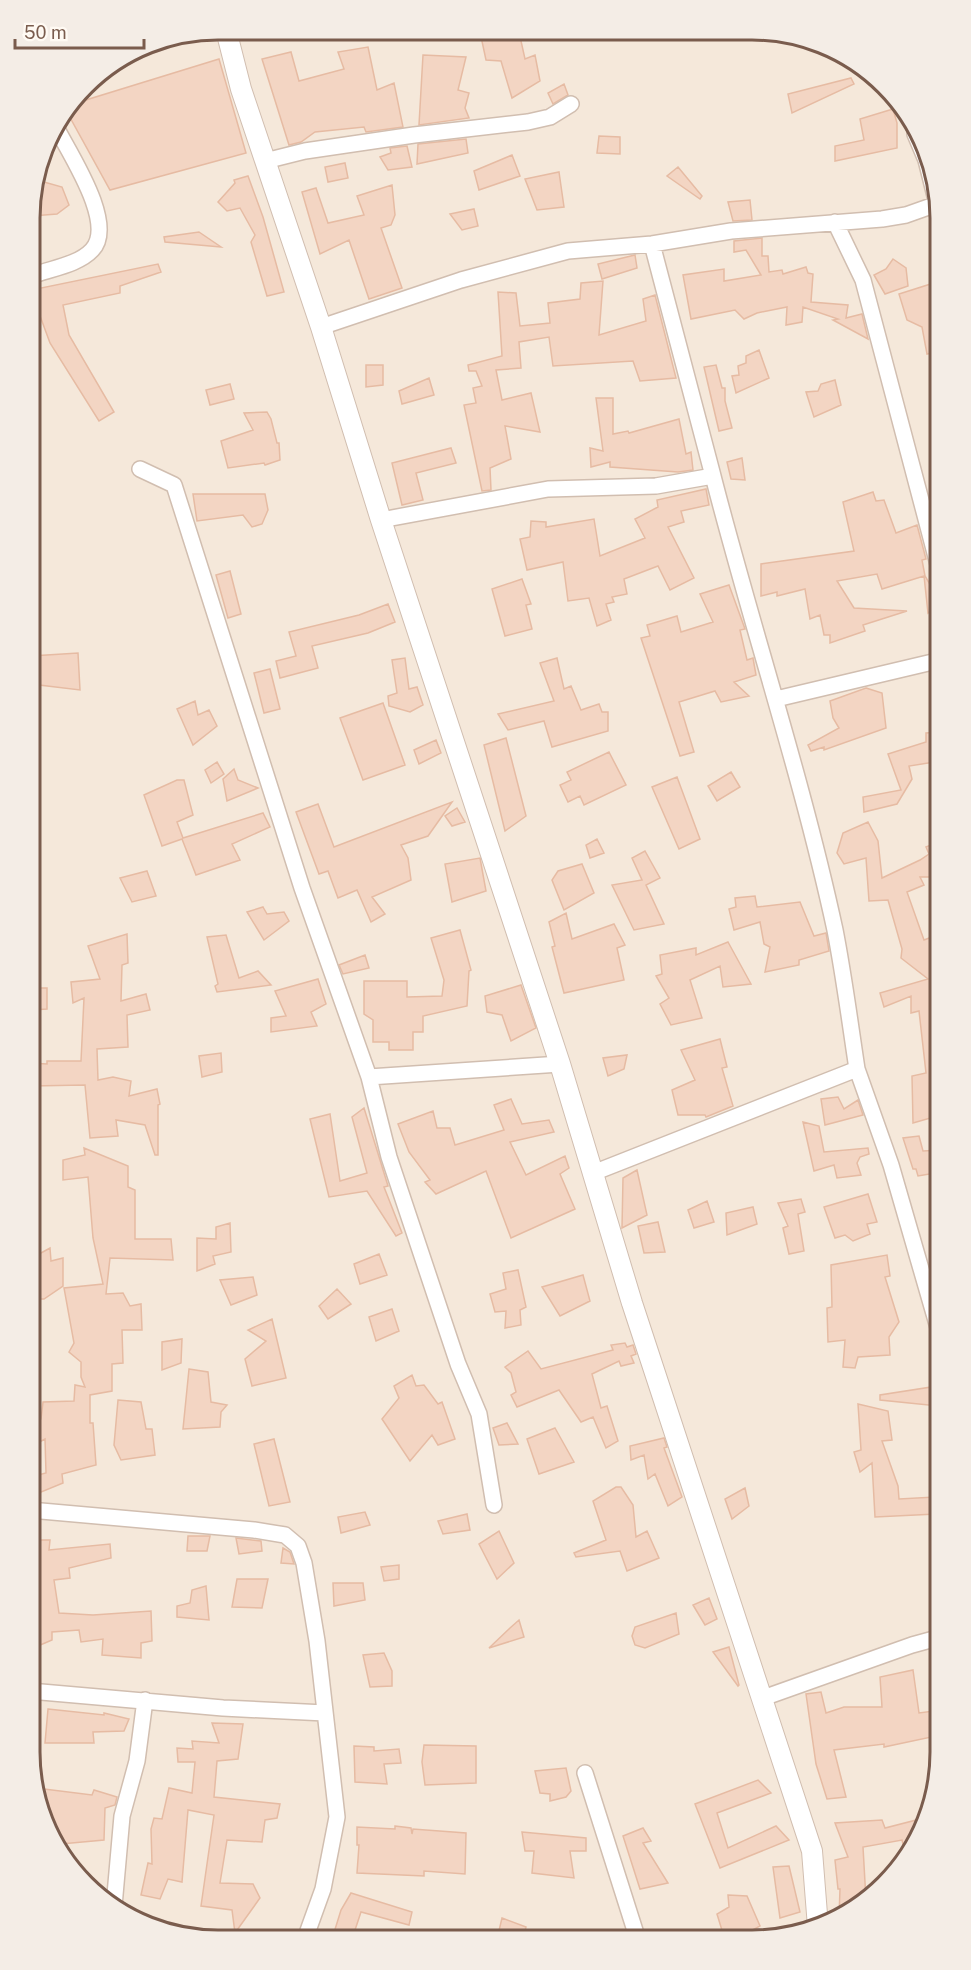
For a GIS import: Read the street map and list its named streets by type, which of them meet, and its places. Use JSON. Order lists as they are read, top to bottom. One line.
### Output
{"scale_bar":"50 m"}
